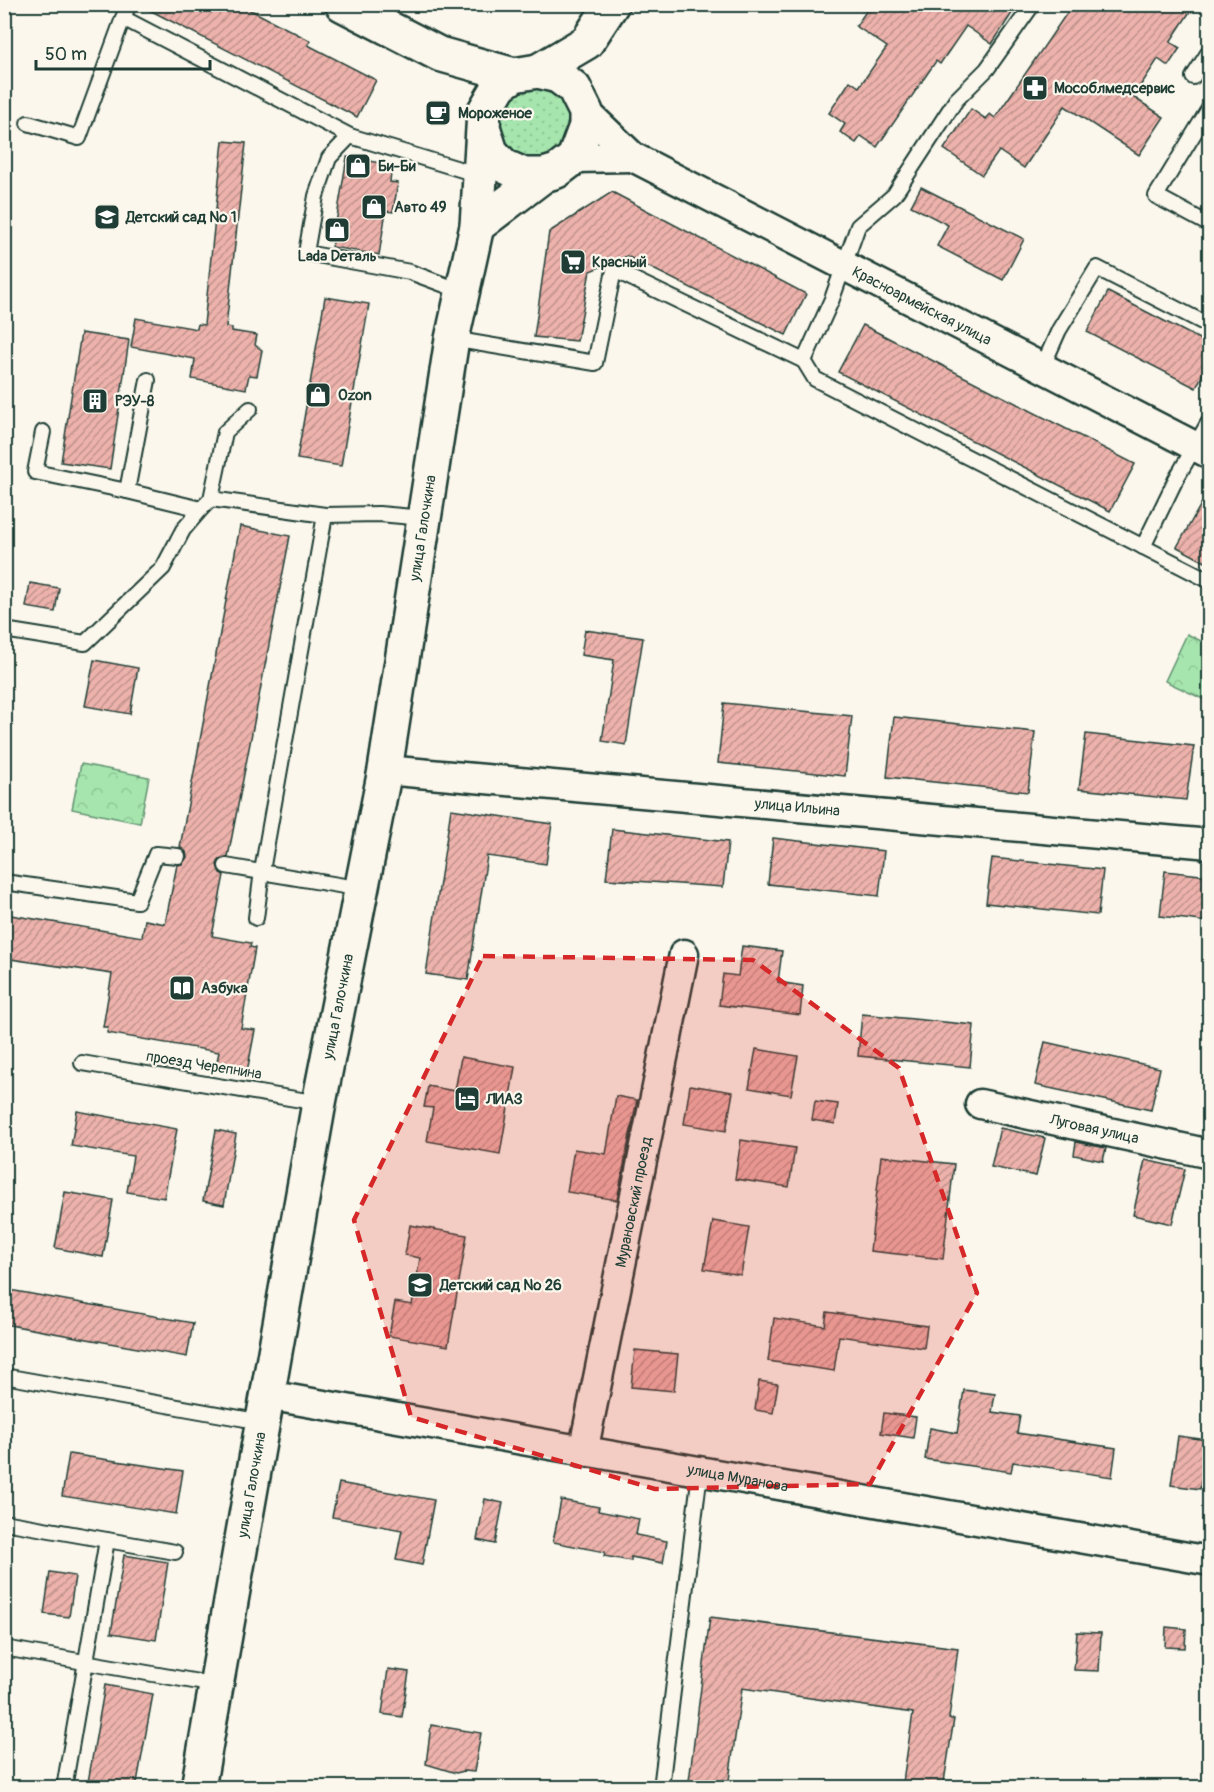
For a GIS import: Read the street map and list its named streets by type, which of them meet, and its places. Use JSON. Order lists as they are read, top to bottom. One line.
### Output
{"streets":{"street":["Красноармейская улица","улица Галочкина","улица Ильина","Луговая улица","Мурановский проезд","улица Муранова"],"lane":["проезд Черепнина"]},"crossings":[["улица Галочкина","улица Ильина"],["улица Галочкина","проезд Черепнина"],["улица Галочкина","улица Муранова"],["Мурановский проезд","улица Муранова"]],"places":{"pharmacy":["Мособлмедсервис"],"cafe":["Мороженое"],"shop":["Би-Би","Авто 49","Lada Dеталь","Ozon"],"school or university":["Детский сад № 1","Детский сад № 26"],"supermarket":["Красный"],"building":["РЭУ-8"],"library":["Азбука"],"hotel":["ЛИАЗ"]},"scale_bar":"50 m"}
